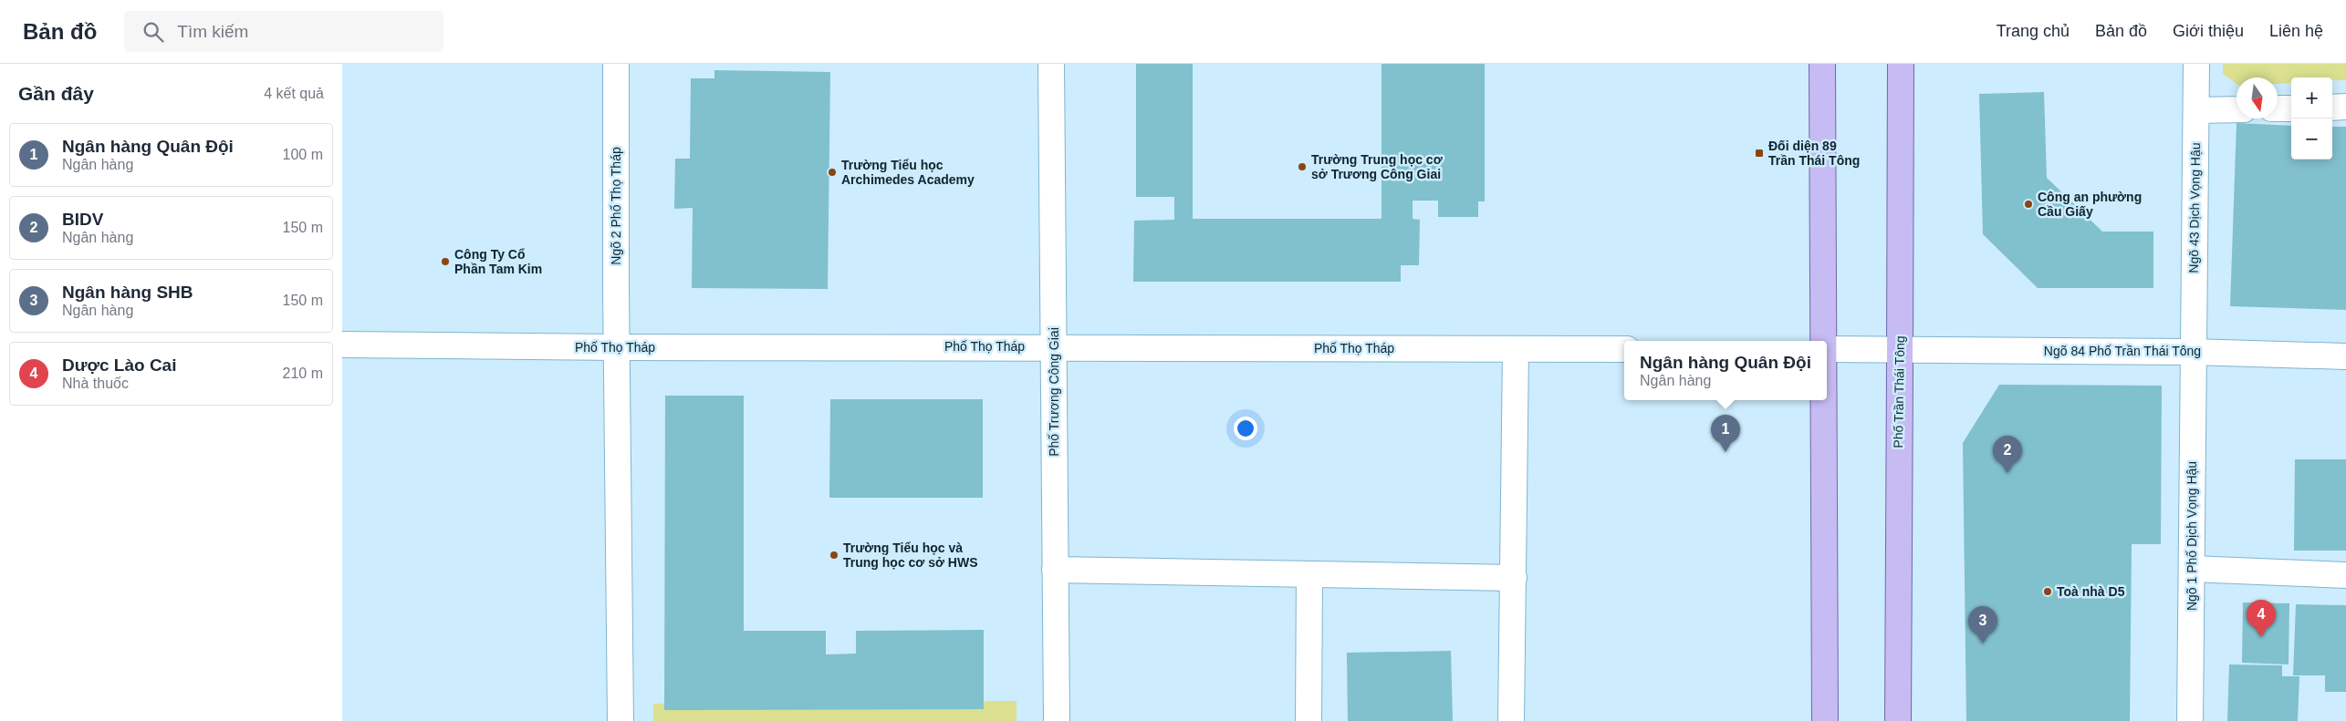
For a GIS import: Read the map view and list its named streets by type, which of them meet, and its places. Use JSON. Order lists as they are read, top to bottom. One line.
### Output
{"streets":{"main road":["Phố Trần Thái Tông"],"street":["Ngõ 2 Phố Thọ Tháp","Ngõ 43 Dịch Vọng Hậu","Phố Thọ Tháp","Ngõ 84 Phố Trần Thái Tông","Phố Trương Công Giai","Ngõ 1 Phố Dịch Vọng Hậu"]},"crossings":[["Ngõ 2 Phố Thọ Tháp","Phố Thọ Tháp"],["Ngõ 43 Dịch Vọng Hậu","Ngõ 84 Phố Trần Thái Tông"],["Ngõ 43 Dịch Vọng Hậu","Ngõ 1 Phố Dịch Vọng Hậu"],["Phố Thọ Tháp","Phố Trương Công Giai"],["Ngõ 84 Phố Trần Thái Tông","Phố Trần Thái Tông"],["Ngõ 84 Phố Trần Thái Tông","Ngõ 1 Phố Dịch Vọng Hậu"]],"places":{"transit":["Đối diện 89 Trần Thái Tông"],"other":["Trường Trung học cơ sở Trương Công Giai","Trường Tiểu học Archimedes Academy","Công an phường Cầu Giấy","Công Ty Cổ Phần Tam Kim","Trường Tiểu học và Trung học cơ sở HWS","Toà nhà D5"]},"north":"bottom","page":{"header":"Bản đồ","search":"Tìm kiếm","nav":["Trang chủ","Bản đồ","Giới thiệu","Liên hệ"],"heading":["Gần đây","4 kết quả"],"map_buttons":["+","−"],"list":[{"mark":"1","name":"Ngân hàng Quân Đội","note":"Ngân hàng","value":"100 m"},{"mark":"2","name":"BIDV","note":"Ngân hàng","value":"150 m"},{"mark":"3","name":"Ngân hàng SHB","note":"Ngân hàng","value":"150 m"},{"mark":"4","name":"Dược Lào Cai","note":"Nhà thuốc","value":"210 m"}],"popup":["Ngân hàng Quân Đội","Ngân hàng"],"pins":["1","2","4","3"]}}
